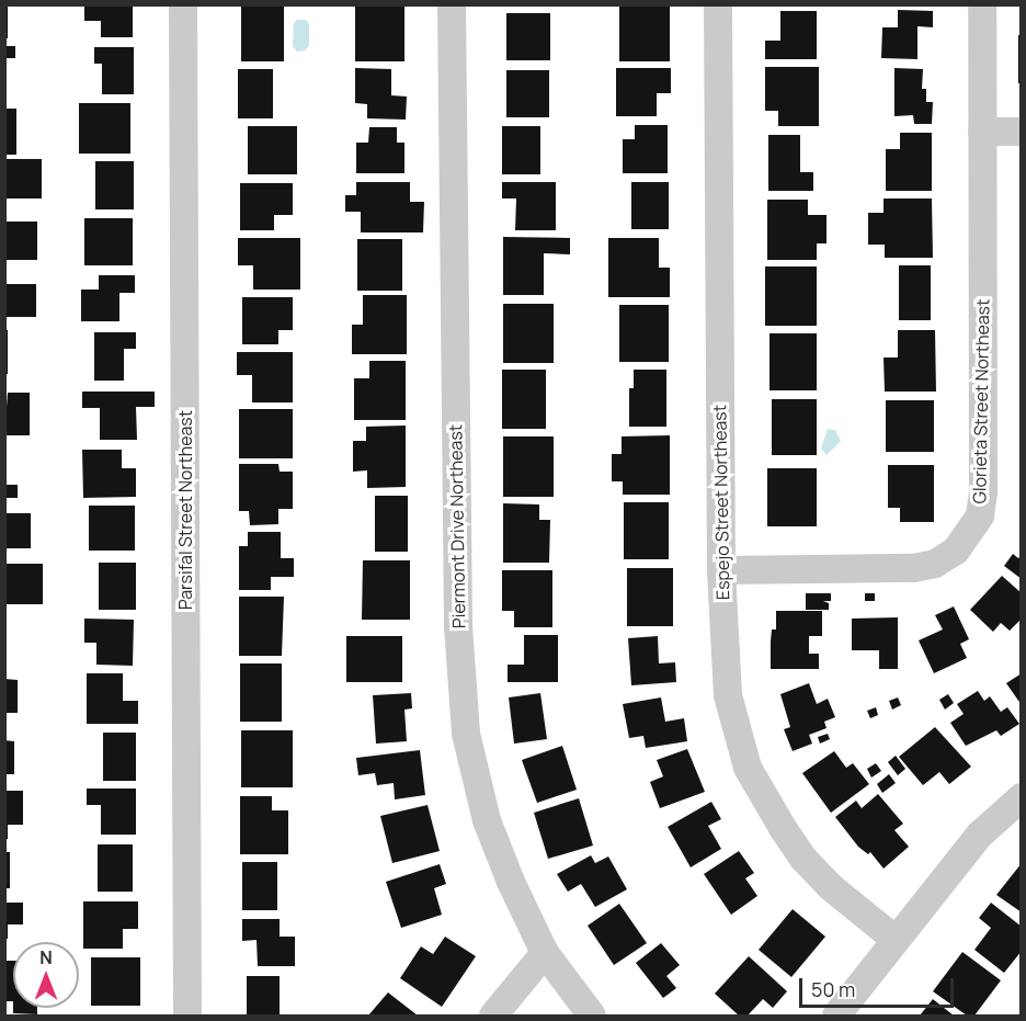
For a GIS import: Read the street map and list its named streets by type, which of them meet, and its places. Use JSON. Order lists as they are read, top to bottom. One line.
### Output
{"streets":{"street":["Glorieta Street Northeast","Espejo Street Northeast","Parsifal Street Northeast","Piermont Drive Northeast"]},"crossings":[["Glorieta Street Northeast","Espejo Street Northeast"]],"scale_bar":"50 m","north":"top"}
